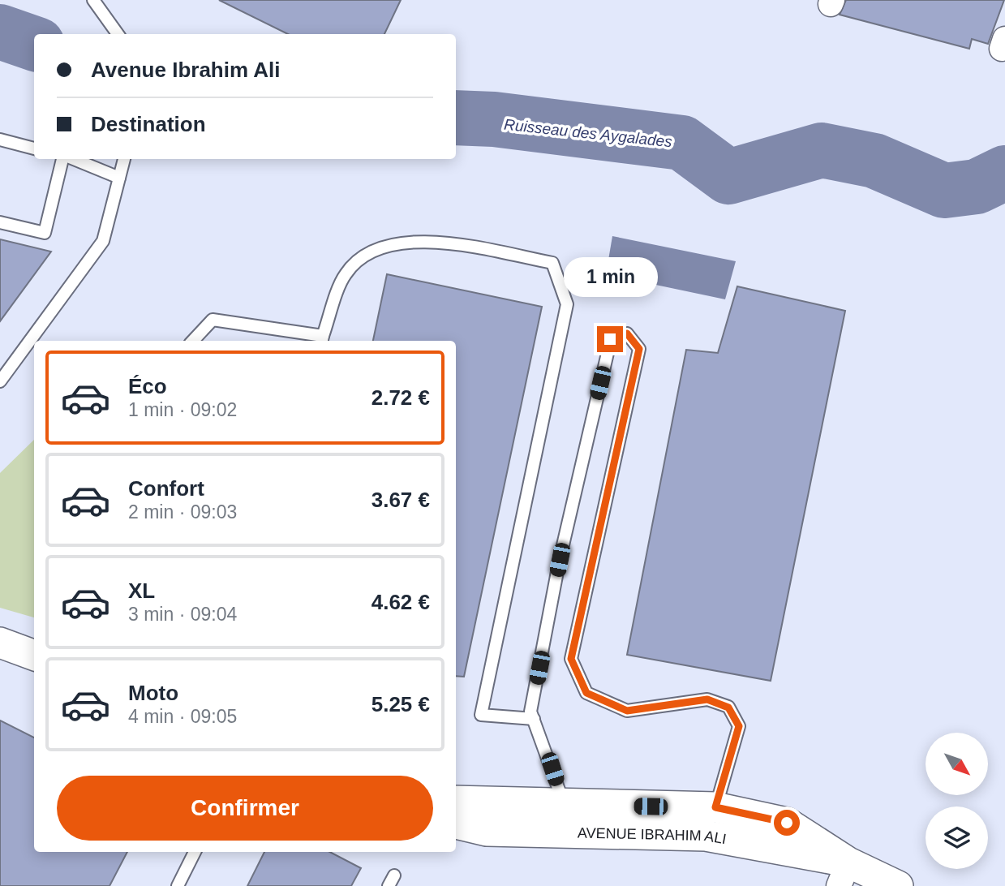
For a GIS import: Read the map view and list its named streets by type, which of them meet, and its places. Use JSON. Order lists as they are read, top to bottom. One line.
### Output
{"streets":{"street":["AVENUE IBRAHIM ALI"]},"water":["Ruisseau des Aygalades"],"north":"bottom right","page":{"banner":["Avenue Ibrahim Ali","Destination"],"bubble":"1 min","list":[{"name":"Éco","note":"1 min · 09:02","value":"2.72 €"},{"name":"Confort","note":"2 min · 09:03","value":"3.67 €"},{"name":"XL","note":"3 min · 09:04","value":"4.62 €"},{"name":"Moto","note":"4 min · 09:05","value":"5.25 €"}],"buttons":"Confirmer"}}
